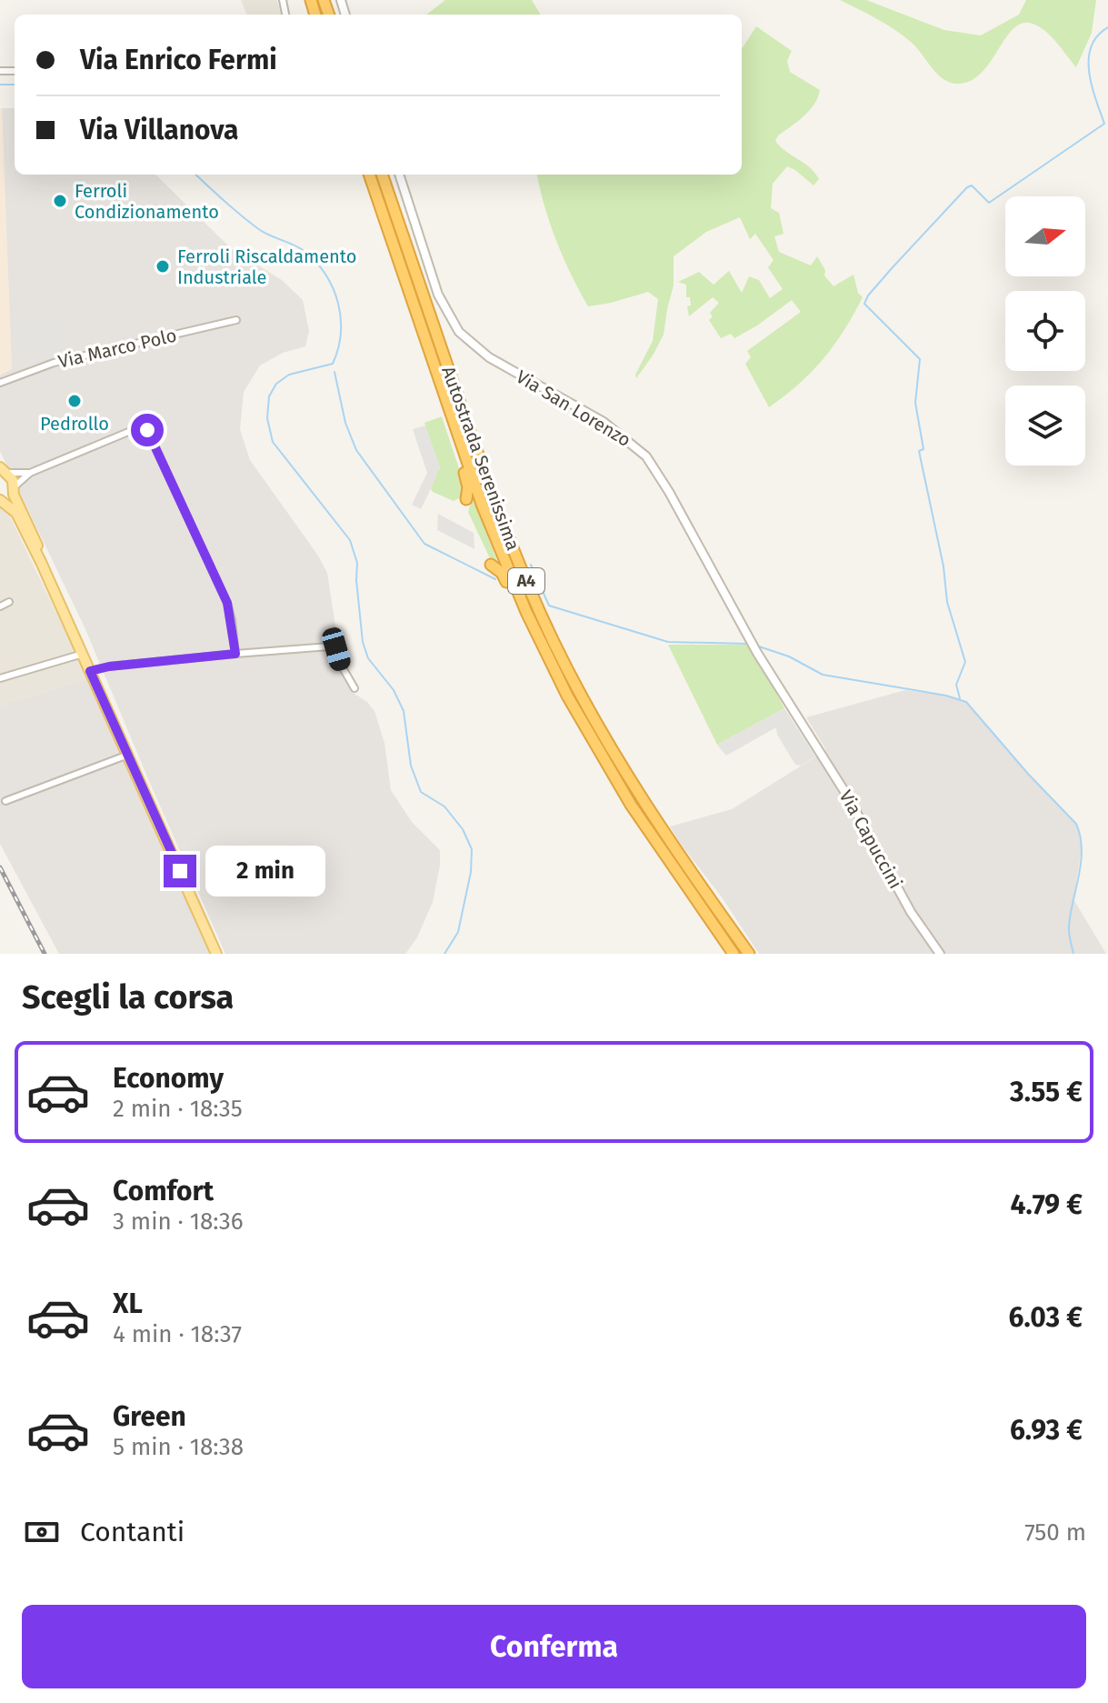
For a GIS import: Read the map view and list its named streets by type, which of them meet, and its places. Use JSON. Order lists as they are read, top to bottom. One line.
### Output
{"streets":{"highway":["Autostrada Serenissima","A4"],"street":["Via Marco Polo","Via San Lorenzo","Via Capuccini"]},"crossings":[["Via San Lorenzo","Via Capuccini"]],"places":["Ferroli Condizionamento","Ferroli Riscaldamento Industriale","Pedrollo"],"north":"right","page":{"banner":["Via Enrico Fermi","Via Villanova"],"bubble":"2 min","heading":"Scegli la corsa","list":[{"name":"Economy","note":"2 min · 18:35","value":"3.55 €"},{"name":"Comfort","note":"3 min · 18:36","value":"4.79 €"},{"name":"XL","note":"4 min · 18:37","value":"6.03 €"},{"name":"Green","note":"5 min · 18:38","value":"6.93 €"}],"pay":["Contanti","750 m"],"buttons":"Conferma"}}
